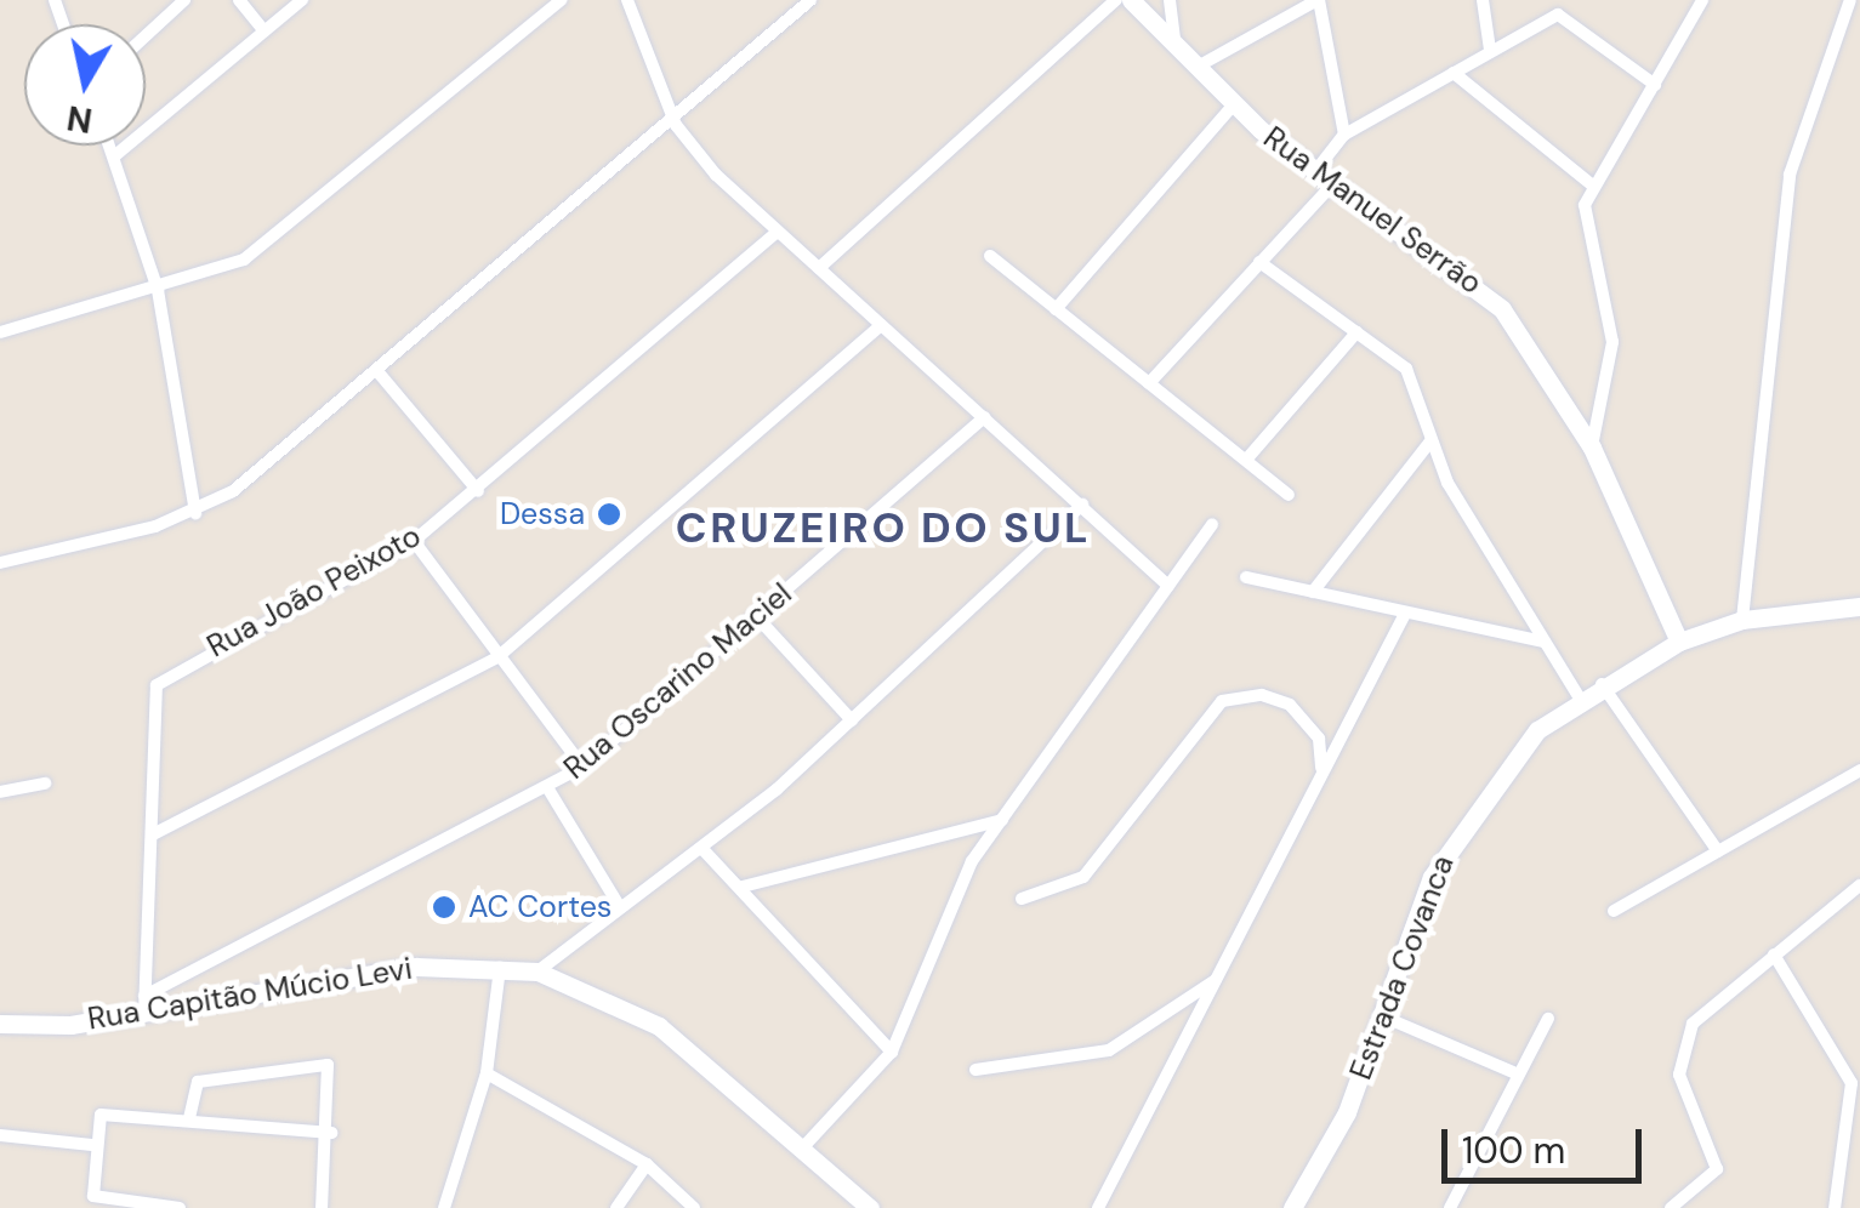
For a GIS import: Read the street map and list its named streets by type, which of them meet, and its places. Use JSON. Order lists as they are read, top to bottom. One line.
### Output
{"streets":{"street":["Rua Manuel Serrão","Rua João Peixoto","Rua Oscarino Maciel","Estrada Covanca","Rua Capitão Múcio Levi"]},"crossings":[["Rua Manuel Serrão","Estrada Covanca"],["Rua João Peixoto","Rua Oscarino Maciel"],["Rua João Peixoto","Rua Capitão Múcio Levi"],["Rua Oscarino Maciel","Rua Capitão Múcio Levi"]],"districts":["CRUZEIRO DO SUL"],"places":["Dessa","AC Cortes"],"scale_bar":"100 m","north":"bottom"}
